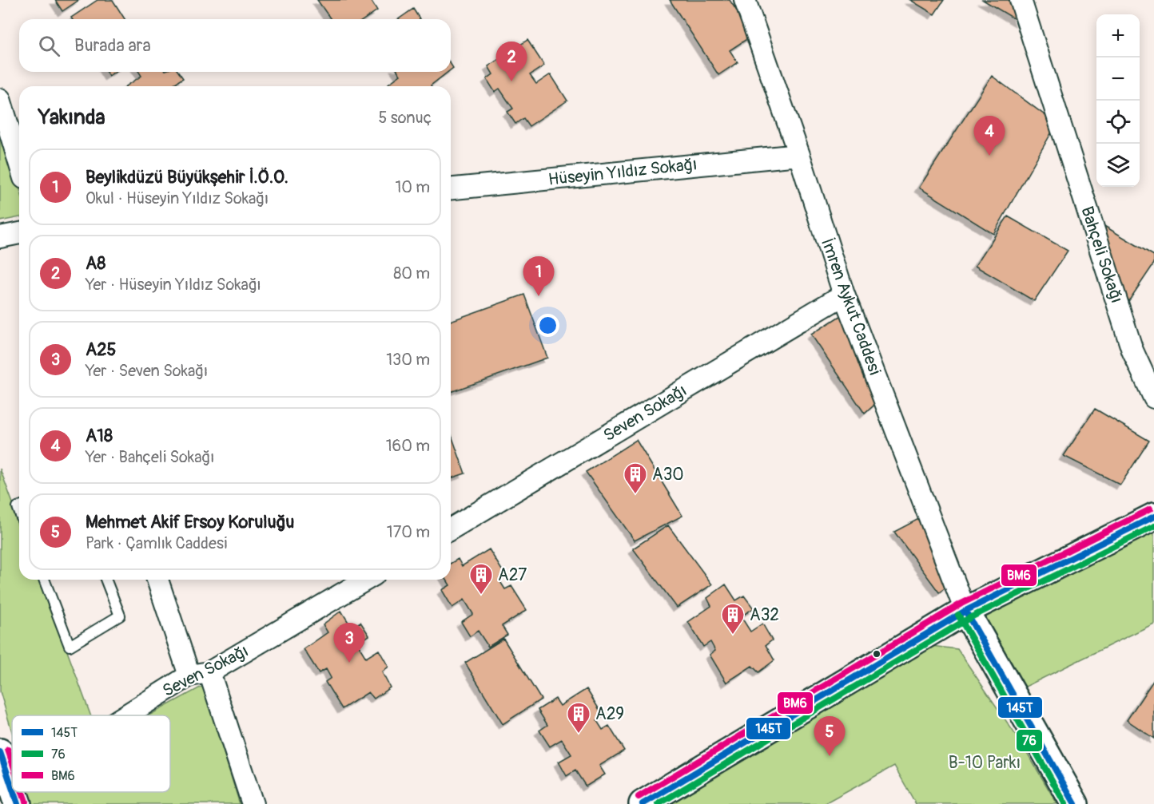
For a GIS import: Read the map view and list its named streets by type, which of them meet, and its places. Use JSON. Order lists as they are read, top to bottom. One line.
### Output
{"streets":{"street":["Hüseyin Yıldız Sokağı","Bahçeli Sokağı","İmren Aykut Caddesi","Seven Sokağı"]},"crossings":[["Hüseyin Yıldız Sokağı","İmren Aykut Caddesi"],["İmren Aykut Caddesi","Seven Sokağı"]],"parks":["B-10 Parkı"],"places":{"building":["A30","A27","A32","A29"]},"lines":["transit line BM6","transit line 145T","transit line 76"],"legend":["145T","76","BM6"],"page":{"map_buttons":["+","−"],"search":"Burada ara","pins":["2","4","1","3","5"],"heading":["Yakında","5 sonuç"],"list":[{"mark":"1","name":"Beylikdüzü Büyükşehir İ.Ö.O.","note":"Okul · Hüseyin Yıldız Sokağı","value":"10 m"},{"mark":"2","name":"A8","note":"Yer · Hüseyin Yıldız Sokağı","value":"80 m"},{"mark":"3","name":"A25","note":"Yer · Seven Sokağı","value":"130 m"},{"mark":"4","name":"A18","note":"Yer · Bahçeli Sokağı","value":"160 m"},{"mark":"5","name":"Mehmet Akif Ersoy Koruluğu","note":"Park · Çamlık Caddesi","value":"170 m"}]}}
